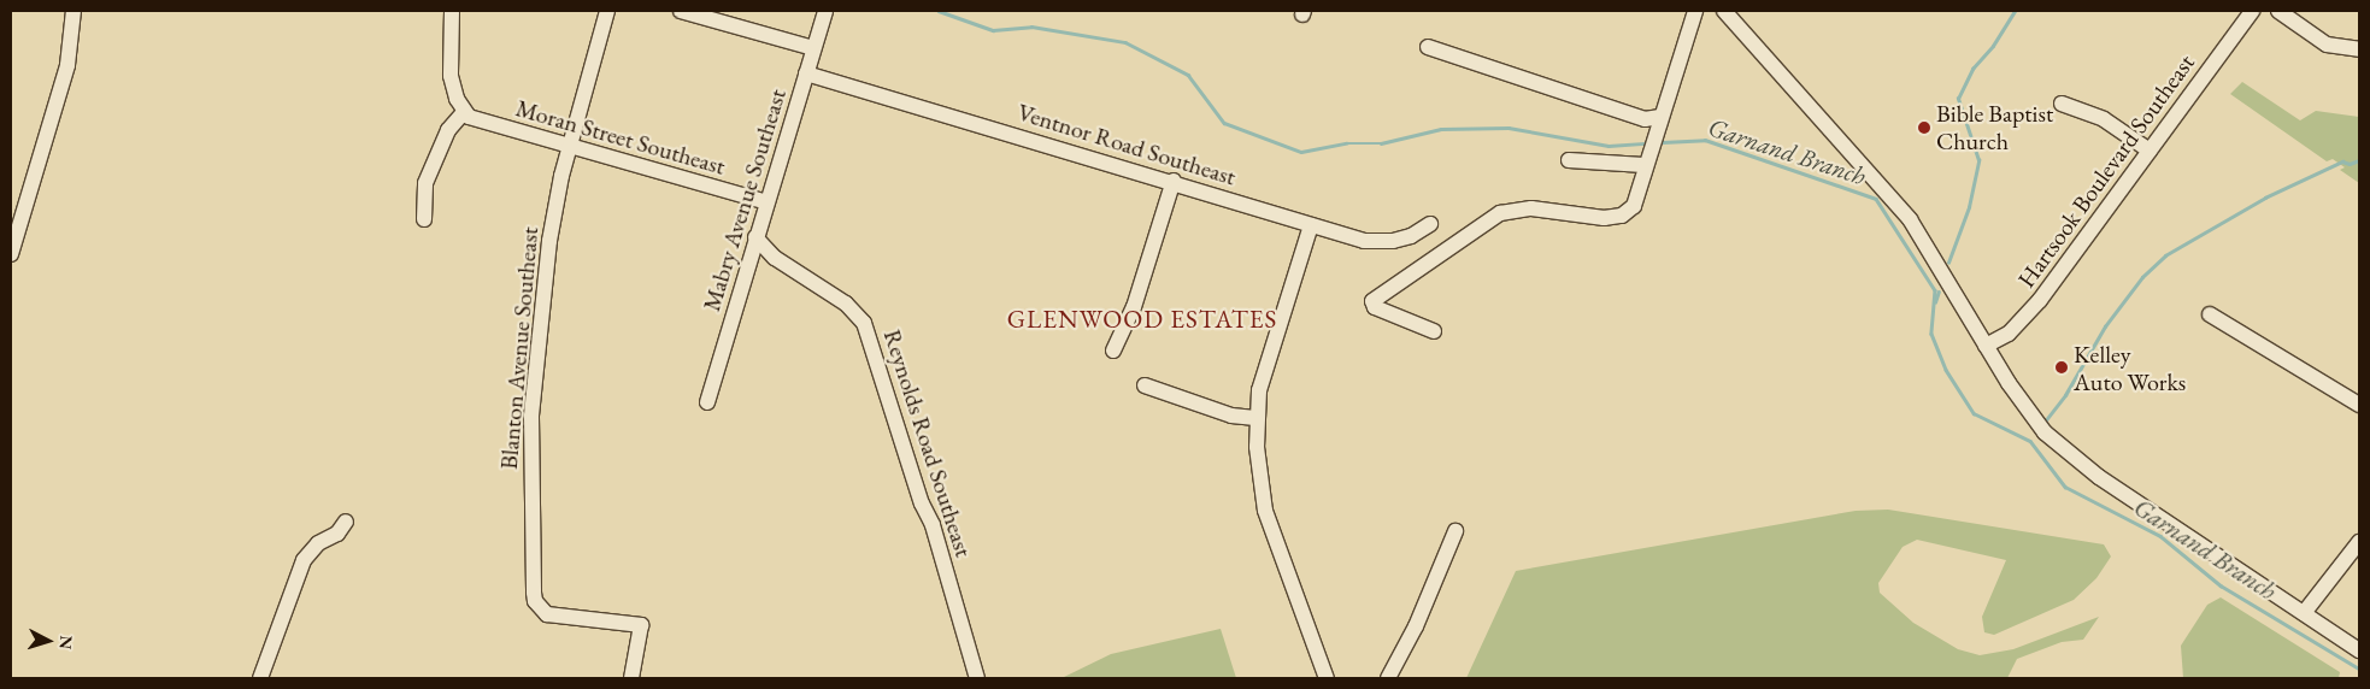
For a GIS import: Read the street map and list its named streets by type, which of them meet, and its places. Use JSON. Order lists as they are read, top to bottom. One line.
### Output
{"streets":{"street":["Moran Street Southeast","Ventnor Road Southeast","Hartsook Boulevard Southeast","Mabry Avenue Southeast","Blanton Avenue Southeast","Reynolds Road Southeast"]},"crossings":[["Moran Street Southeast","Mabry Avenue Southeast"],["Moran Street Southeast","Blanton Avenue Southeast"],["Ventnor Road Southeast","Mabry Avenue Southeast"],["Mabry Avenue Southeast","Reynolds Road Southeast"]],"districts":["GLENWOOD ESTATES"],"water":["Garnand Branch"],"places":["Bible Baptist Church","Kelley Auto Works"],"north":"right"}
